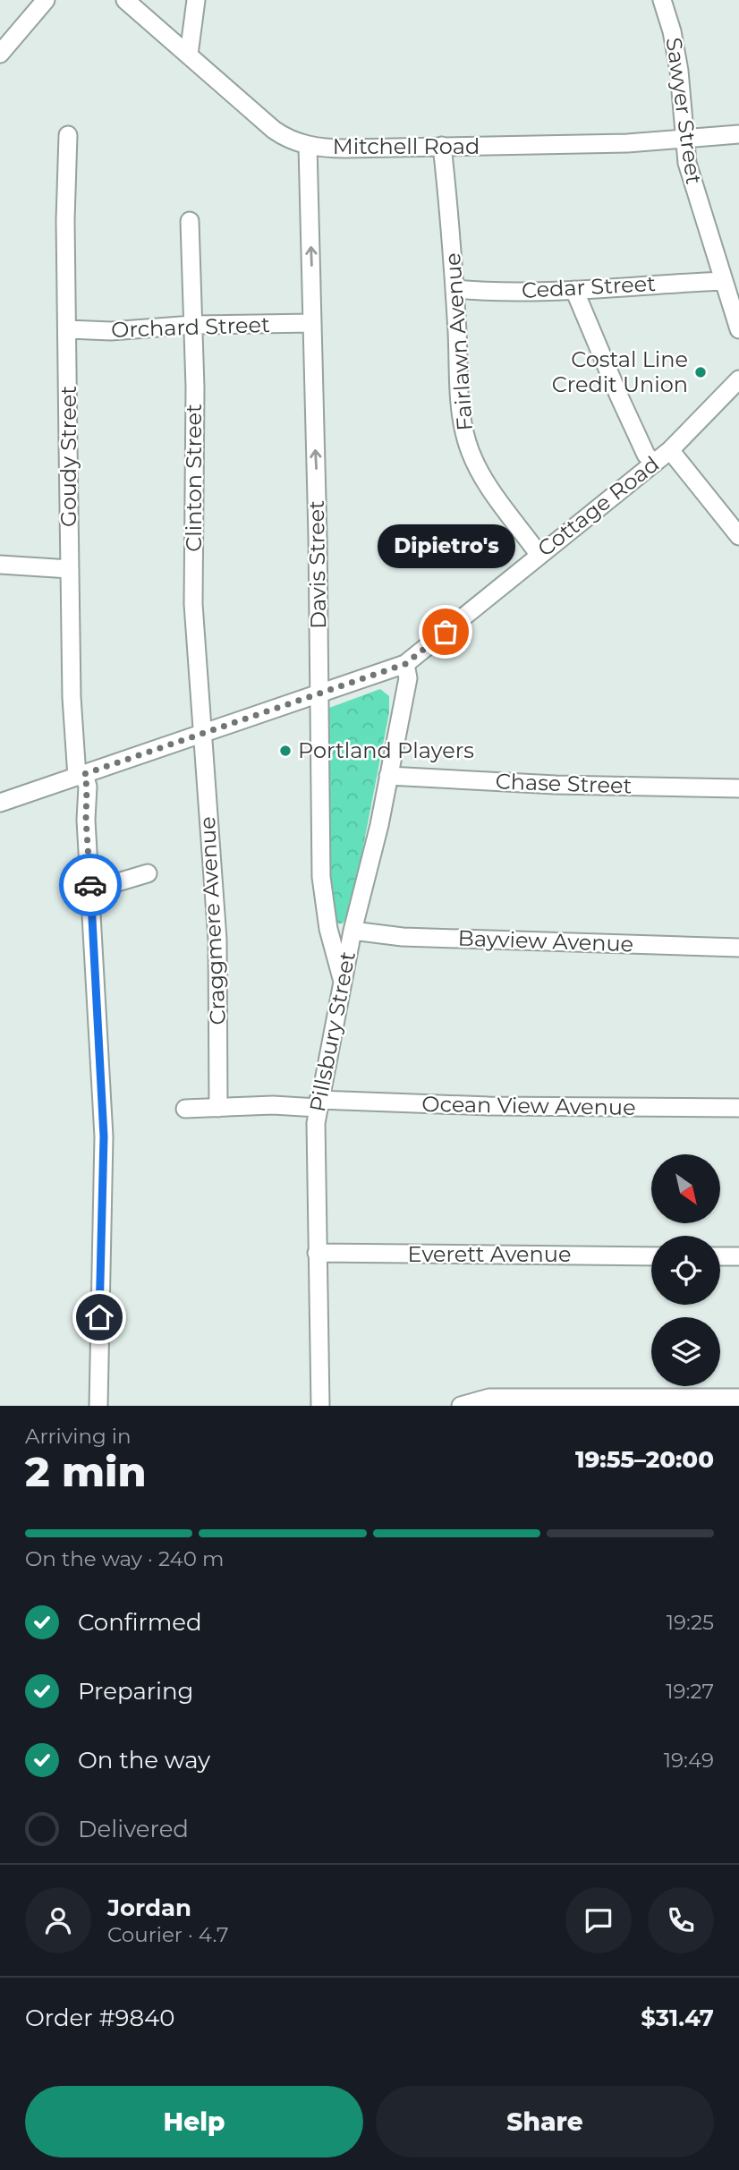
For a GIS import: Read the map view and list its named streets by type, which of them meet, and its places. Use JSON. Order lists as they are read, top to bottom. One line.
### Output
{"streets":{"street":["Sawyer Street","Mitchell Road","Cedar Street","Orchard Street","Fairlawn Avenue","Goudy Street","Clinton Street","Cottage Road","Davis Street","Chase Street","Craggmere Avenue","Bayview Avenue","Pillsbury Street","Ocean View Avenue","Everett Avenue"]},"crossings":[["Sawyer Street","Mitchell Road"],["Sawyer Street","Cedar Street"],["Mitchell Road","Fairlawn Avenue"],["Mitchell Road","Davis Street"],["Cedar Street","Fairlawn Avenue"],["Orchard Street","Goudy Street"],["Orchard Street","Clinton Street"],["Orchard Street","Davis Street"],["Fairlawn Avenue","Cottage Road"],["Goudy Street","Cottage Road"],["Clinton Street","Cottage Road"],["Clinton Street","Craggmere Avenue"],["Cottage Road","Davis Street"],["Cottage Road","Craggmere Avenue"],["Cottage Road","Pillsbury Street"],["Davis Street","Pillsbury Street"],["Chase Street","Pillsbury Street"],["Craggmere Avenue","Ocean View Avenue"],["Bayview Avenue","Pillsbury Street"],["Pillsbury Street","Ocean View Avenue"],["Pillsbury Street","Everett Avenue"]],"one_way":["Davis Street"],"places":["Costal Line Credit Union","Dipietro's","Portland Players"],"north":"bottom right","page":{"bubble":"Dipietro's","heading":["2 min","Arriving in","19:55–20:00"],"panel":["Jordan","Courier · 4.7","Order #9840","$31.47"],"bar":"On the way · 240 m","list":[["Confirmed","19:25"],["Preparing","19:27"],["On the way","19:49"],"Delivered"],"buttons":["Help","Share"]}}
